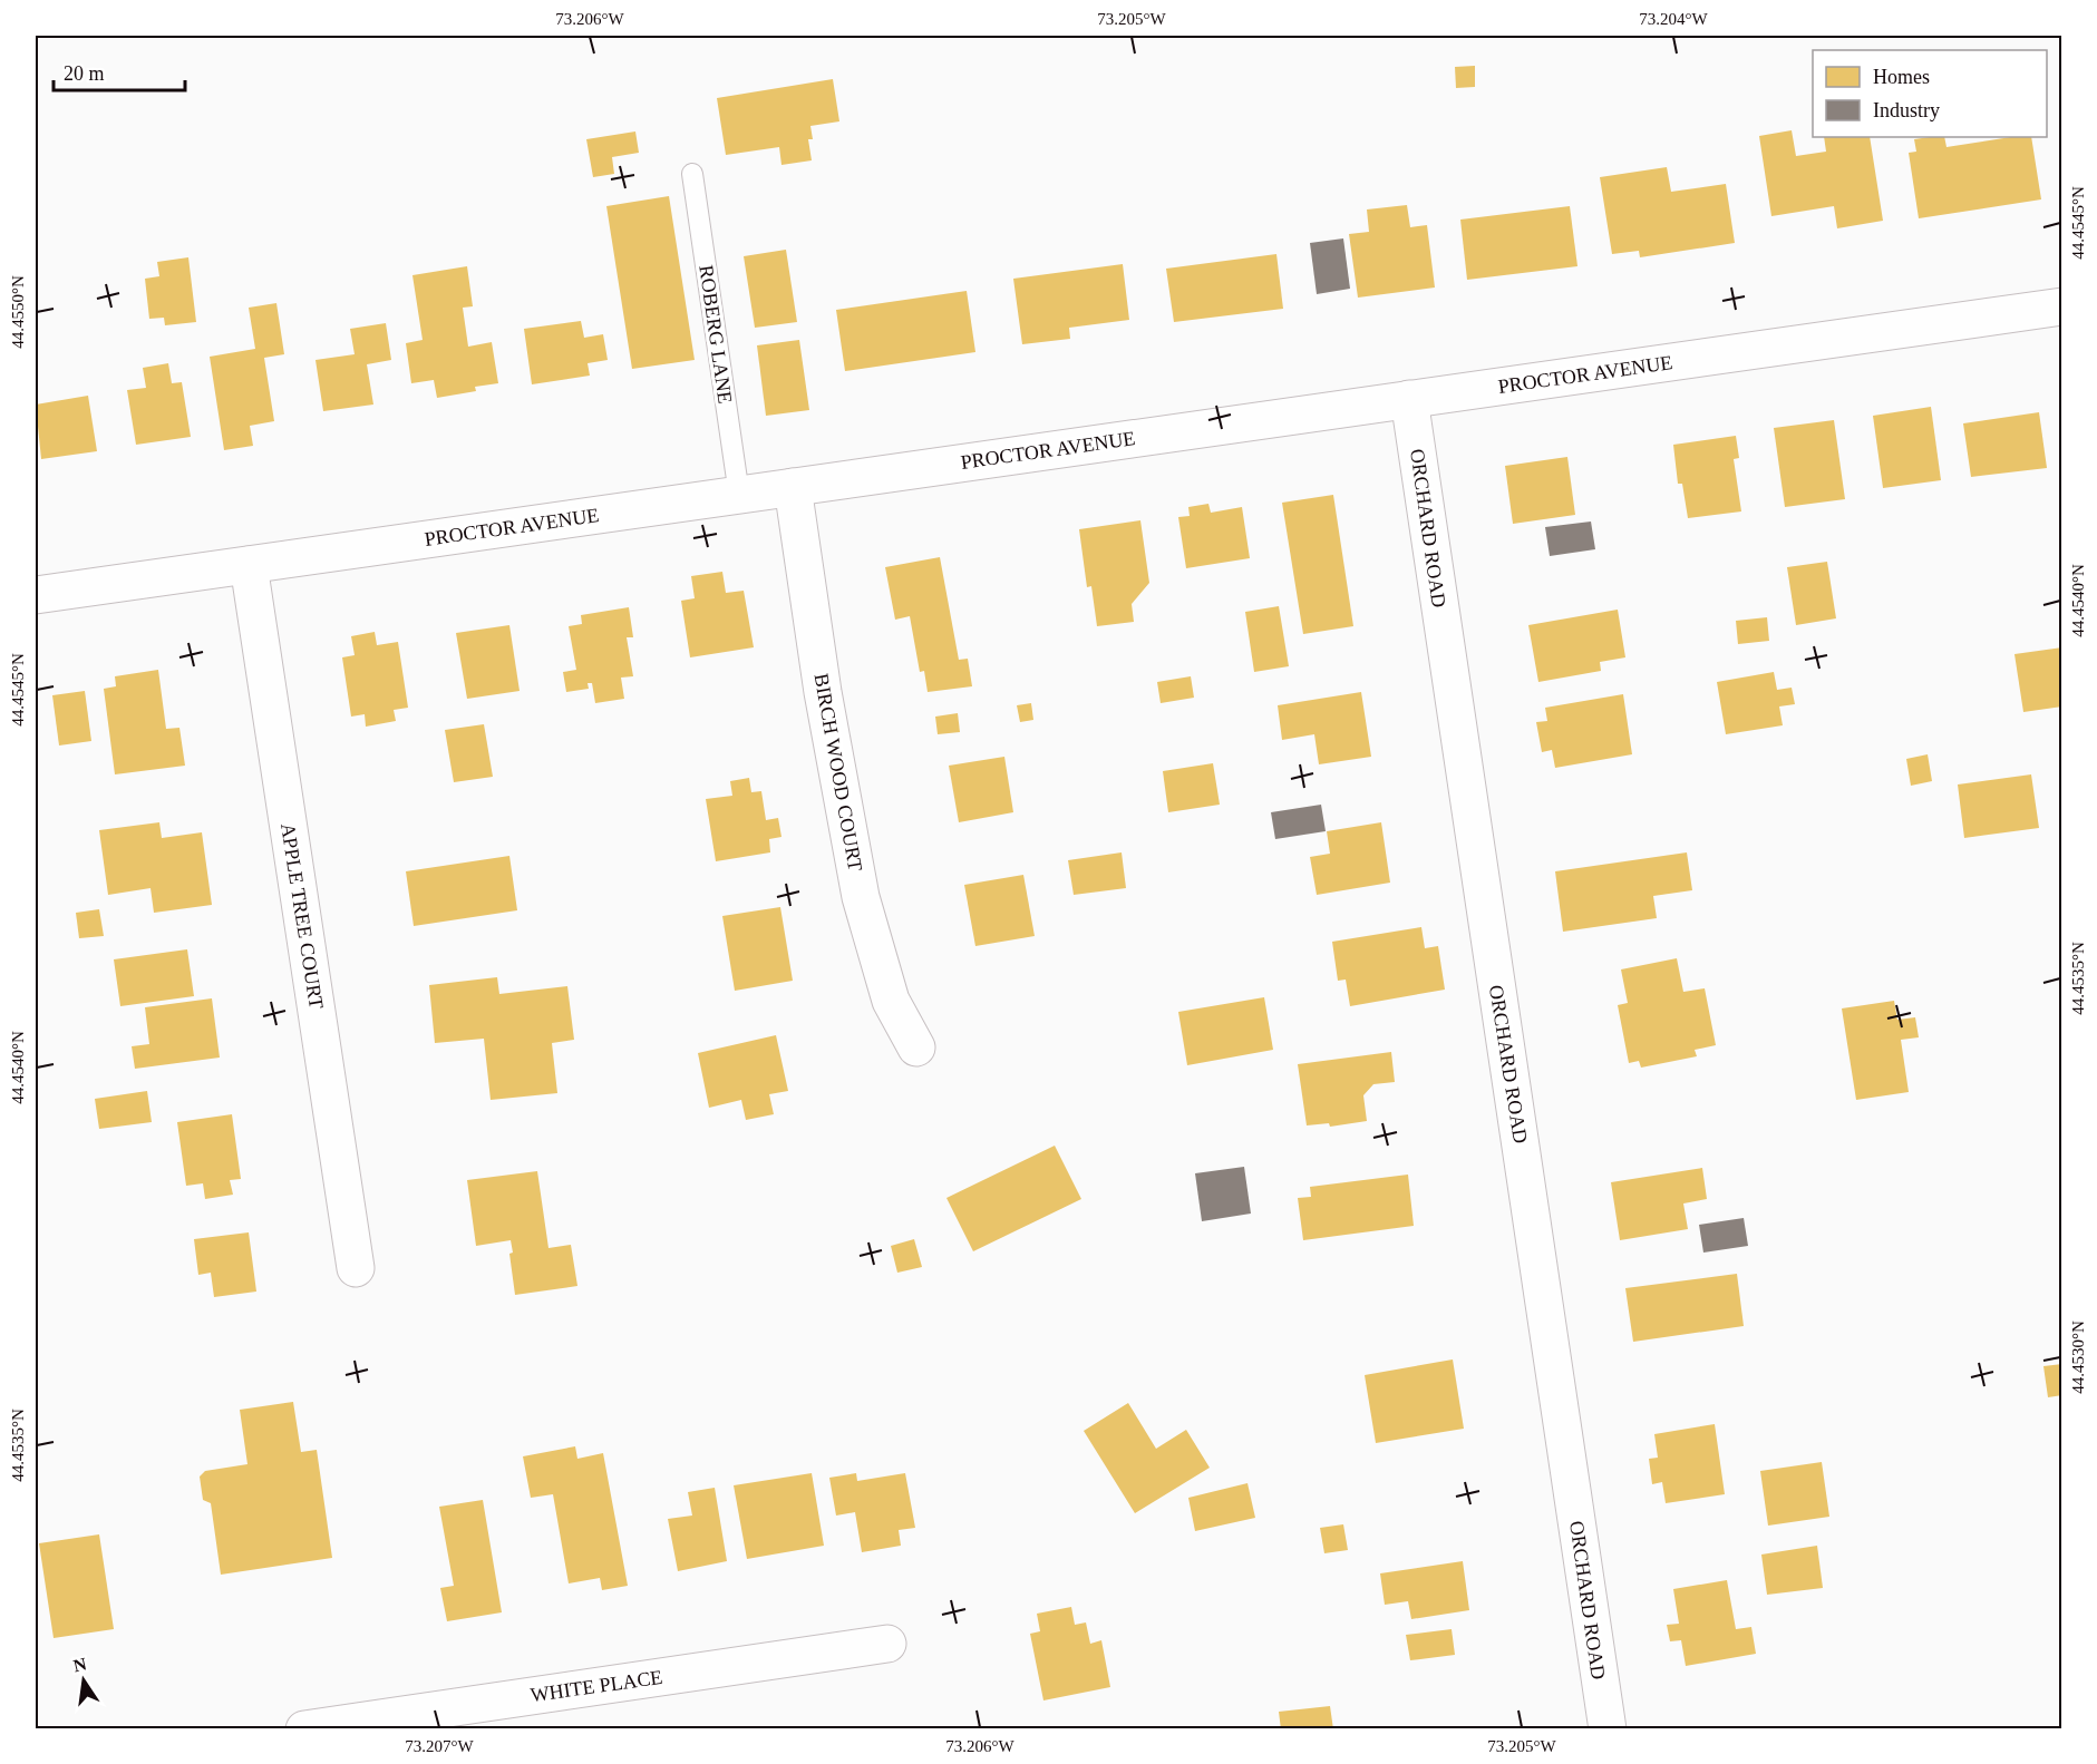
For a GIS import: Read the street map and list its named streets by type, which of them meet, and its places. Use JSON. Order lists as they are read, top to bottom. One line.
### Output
{"streets":{"street":["PROCTOR AVENUE","ORCHARD ROAD","BIRCH WOOD COURT","APPLE TREE COURT","WHITE PLACE"],"lane":["ROBERG LANE"]},"crossings":[["ROBERG LANE","PROCTOR AVENUE"],["PROCTOR AVENUE","ORCHARD ROAD"],["PROCTOR AVENUE","BIRCH WOOD COURT"],["PROCTOR AVENUE","APPLE TREE COURT"]],"legend":["Homes","Industry"],"scale_bar":"20 m","north":"top","coordinates":["73.206°W","73.205°W","73.204°W","44.4545°N","44.4550°N","44.4540°N","44.4535°N","44.4530°N","73.207°W"]}
